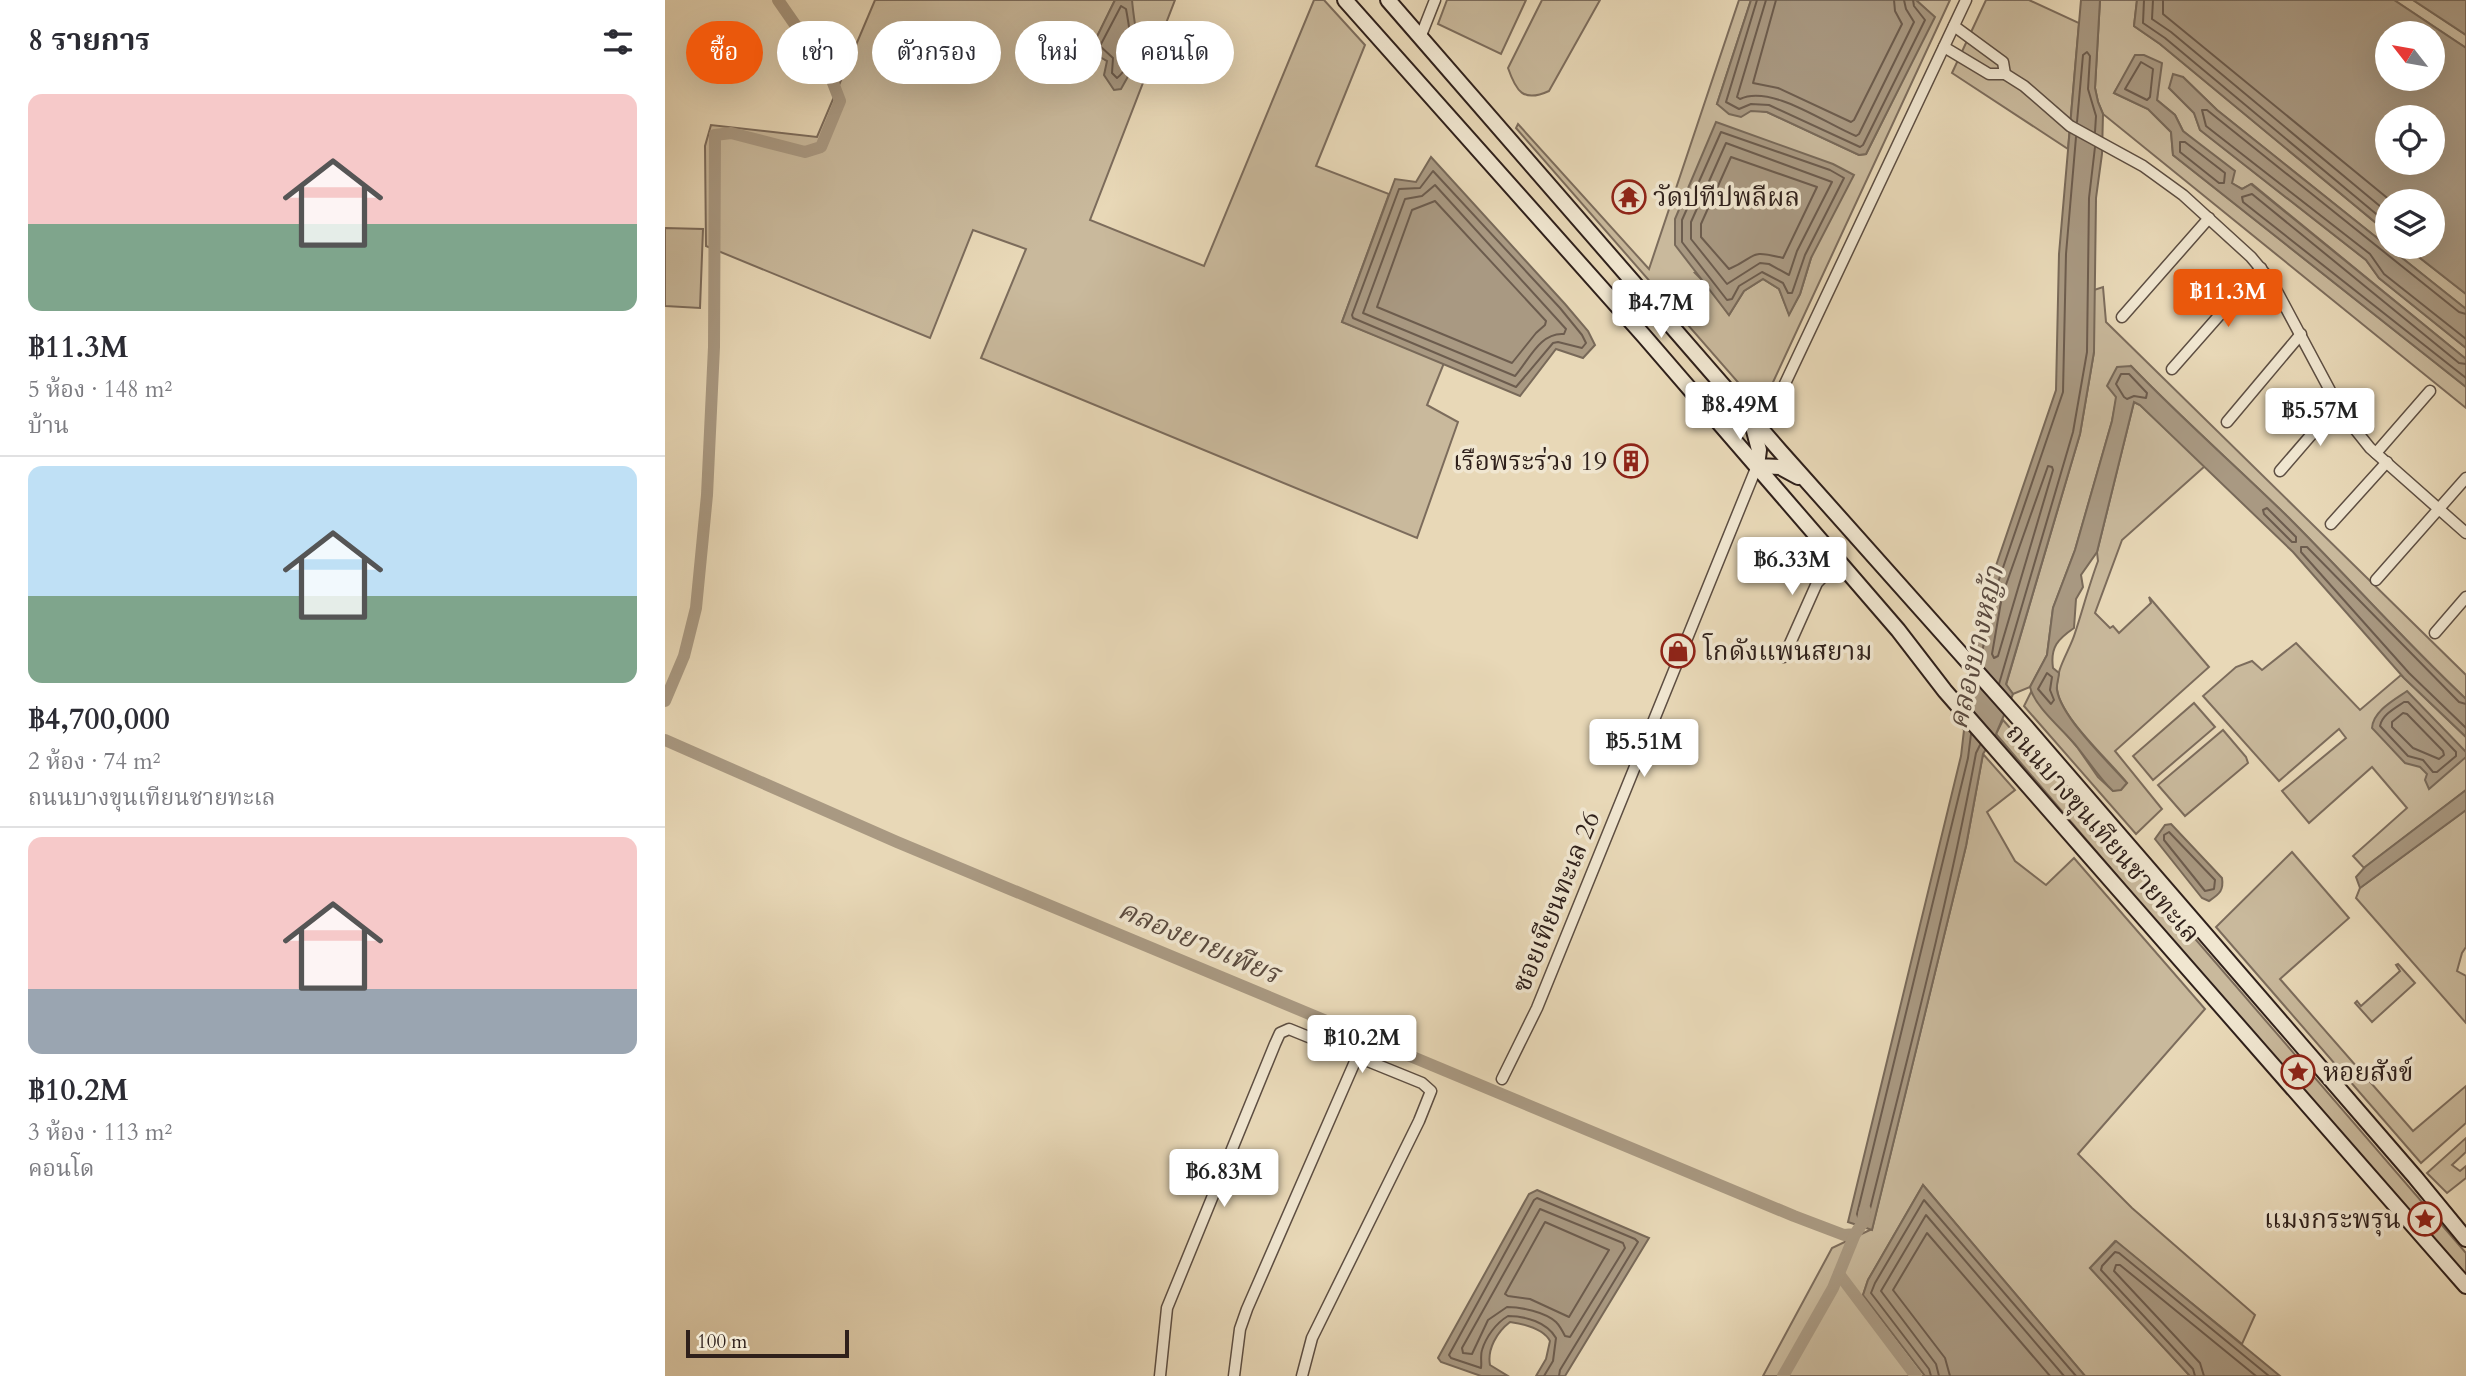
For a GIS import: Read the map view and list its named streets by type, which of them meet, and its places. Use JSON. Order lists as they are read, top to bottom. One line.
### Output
{"streets":{"main road":["ถนนบางขุนเทียนชายทะเล"],"street":["ซอยเทียนทะเล 26"]},"crossings":[["ถนนบางขุนเทียนชายทะเล","ซอยเทียนทะเล 26"]],"water":["คลองบางหญ้า","คลองยายเพียร"],"places":{"temple":["วัดปทีปพลีผล"],"building":["เรือพระร่วง 19"],"shop":["โกดังแพนสยาม"],"place":["หอยสังข์","แมงกระพรุน"]},"scale_bar":"100 m","north":"top left","page":{"heading":"8 รายการ","chip":["ซื้อ","เช่า","ตัวกรอง","ใหม่","คอนโด"],"list":[{"name":"฿11.3M","note":"5 ห้อง · 148 m² · บ้าน"},{"name":"฿4,700,000","note":"2 ห้อง · 74 m² · ถนนบางขุนเทียนชายทะเล"},{"name":"฿10.2M","note":"3 ห้อง · 113 m² · คอนโด"}],"price":["฿11.3M","฿4.7M","฿8.49M","฿5.57M","฿6.33M","฿5.51M","฿10.2M","฿6.83M"],"scale":"100 m"}}
